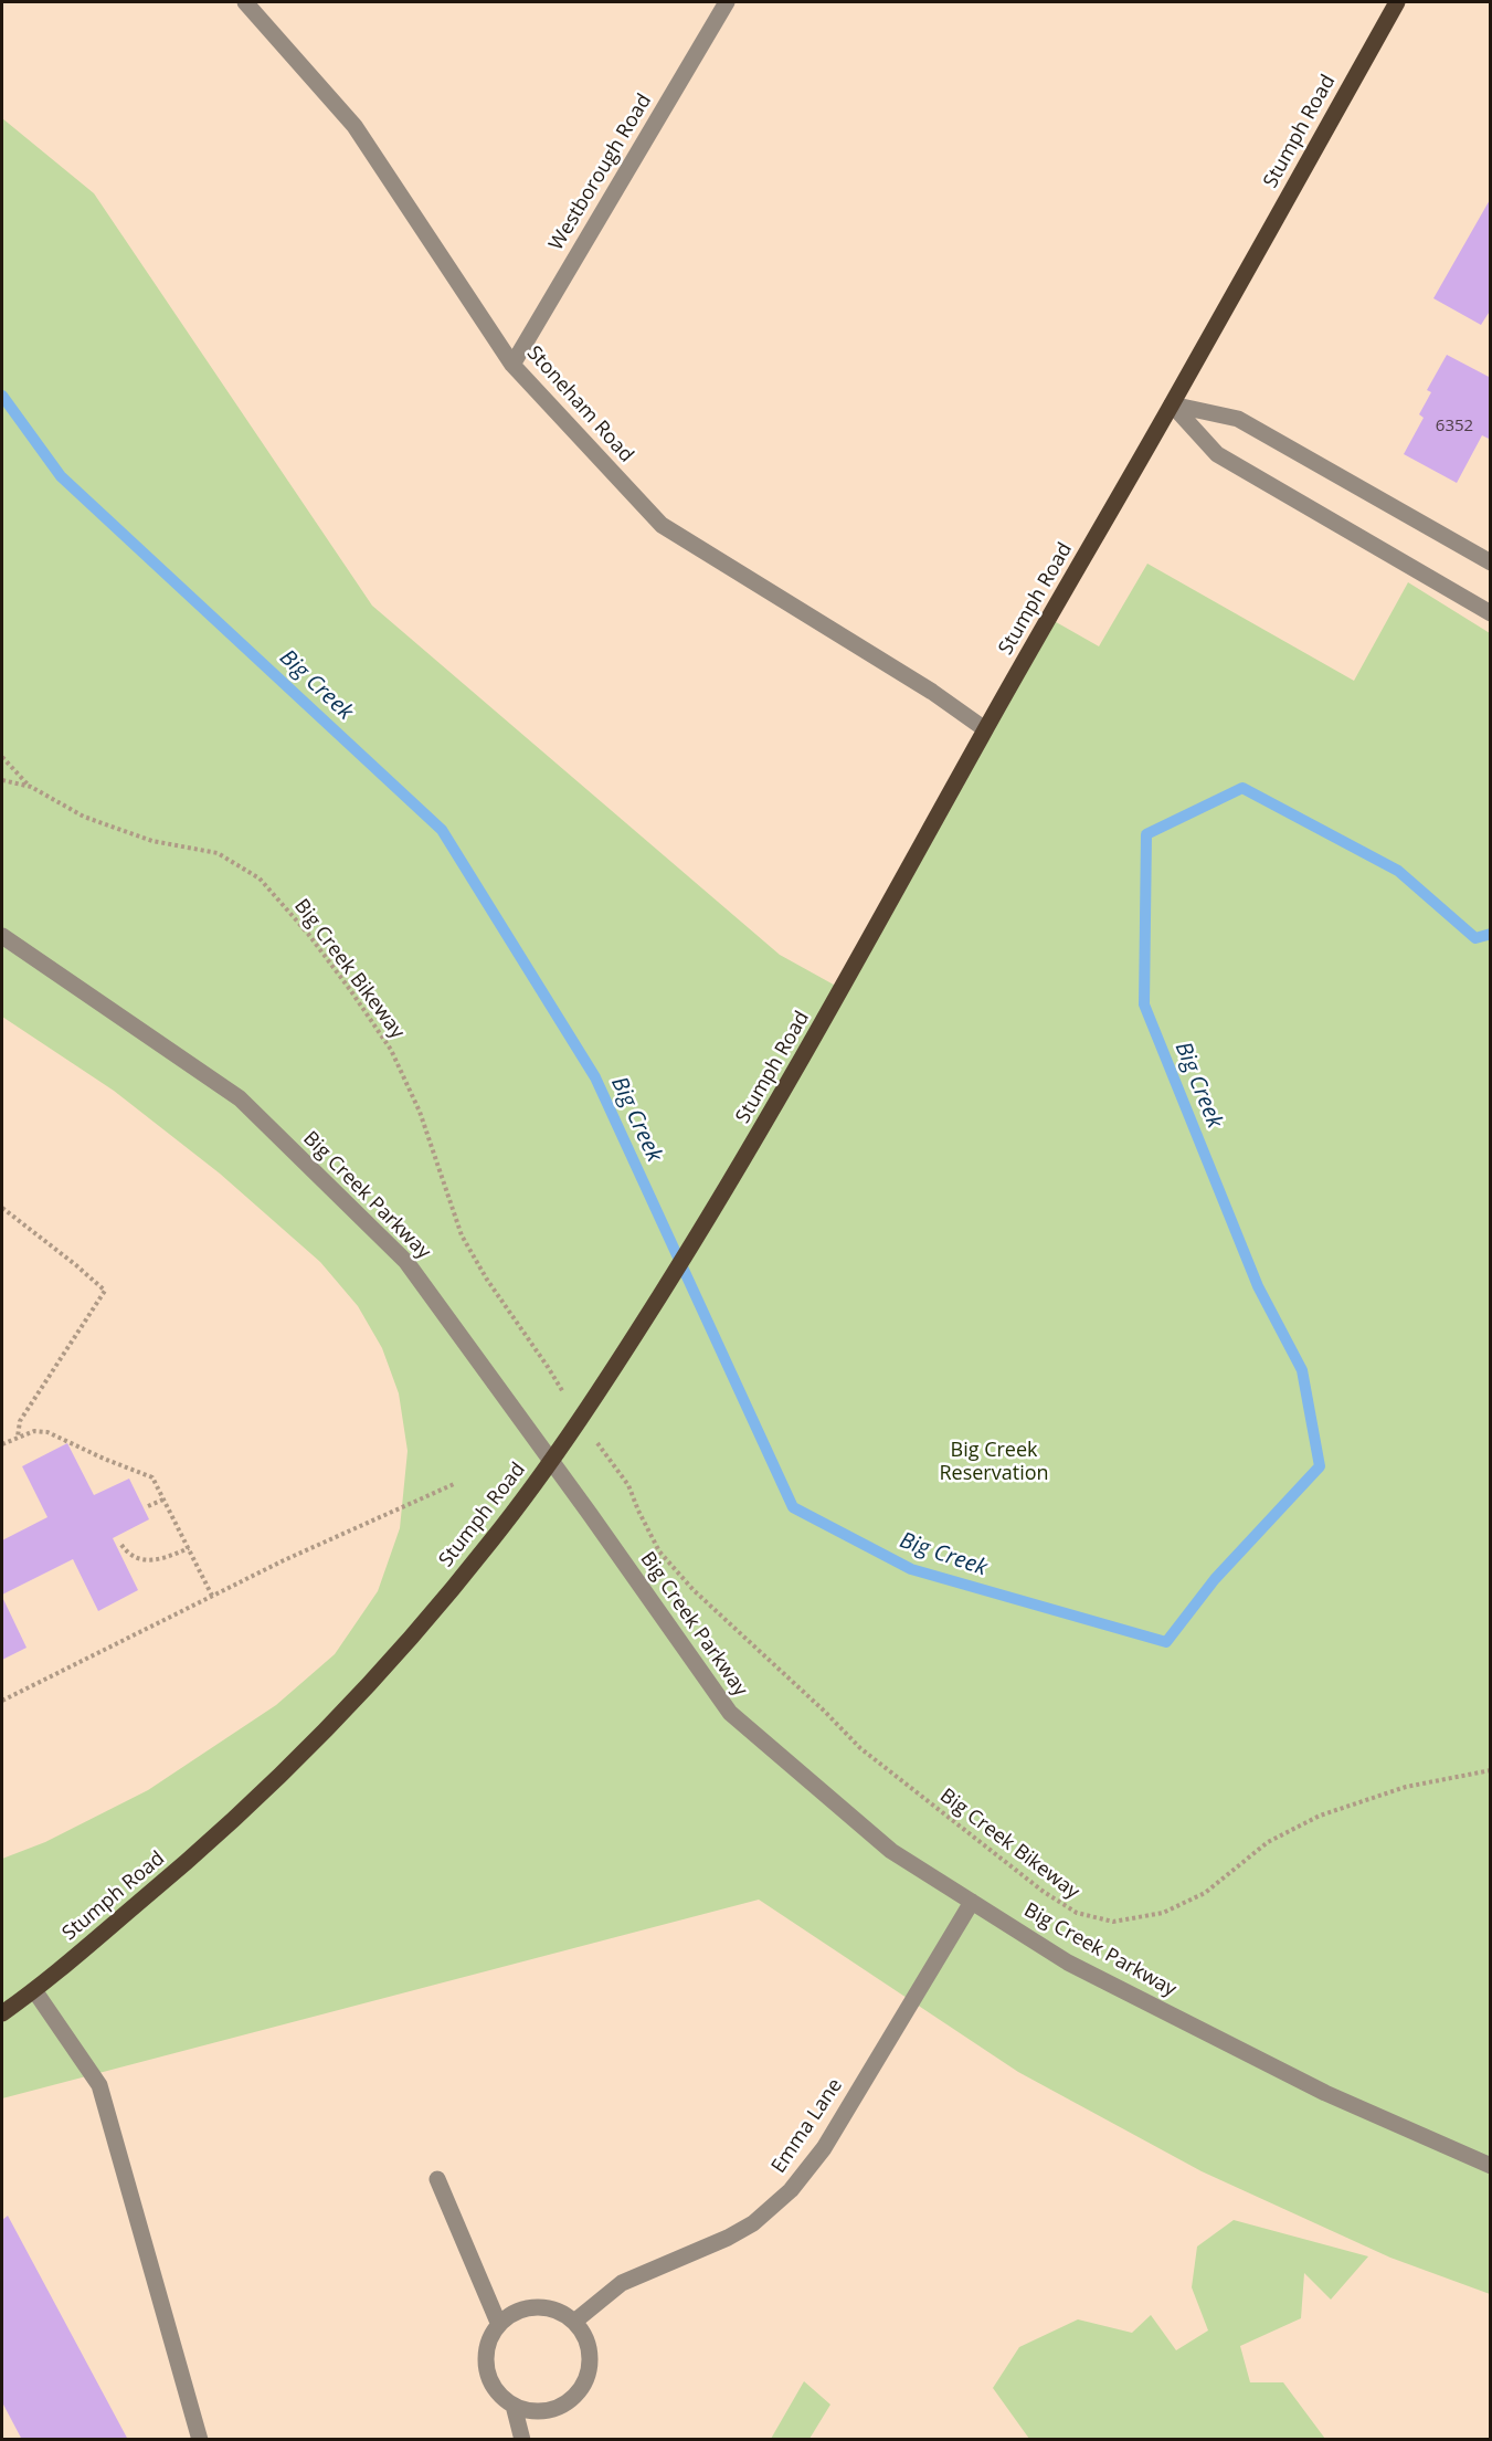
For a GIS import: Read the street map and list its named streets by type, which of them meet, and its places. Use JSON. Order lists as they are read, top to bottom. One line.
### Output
{"streets":{"main road":["Stumph Road"],"street":["Westborough Road","Stoneham Road","Big Creek Parkway","Emma Lane"],"path":["Big Creek Bikeway"]},"crossings":[["Stumph Road","Stoneham Road"],["Stumph Road","Big Creek Parkway"],["Westborough Road","Stoneham Road"],["Big Creek Parkway","Emma Lane"]],"water":["Big Creek"],"parks":["Big Creek Reservation"],"house_numbers":["6352"]}
